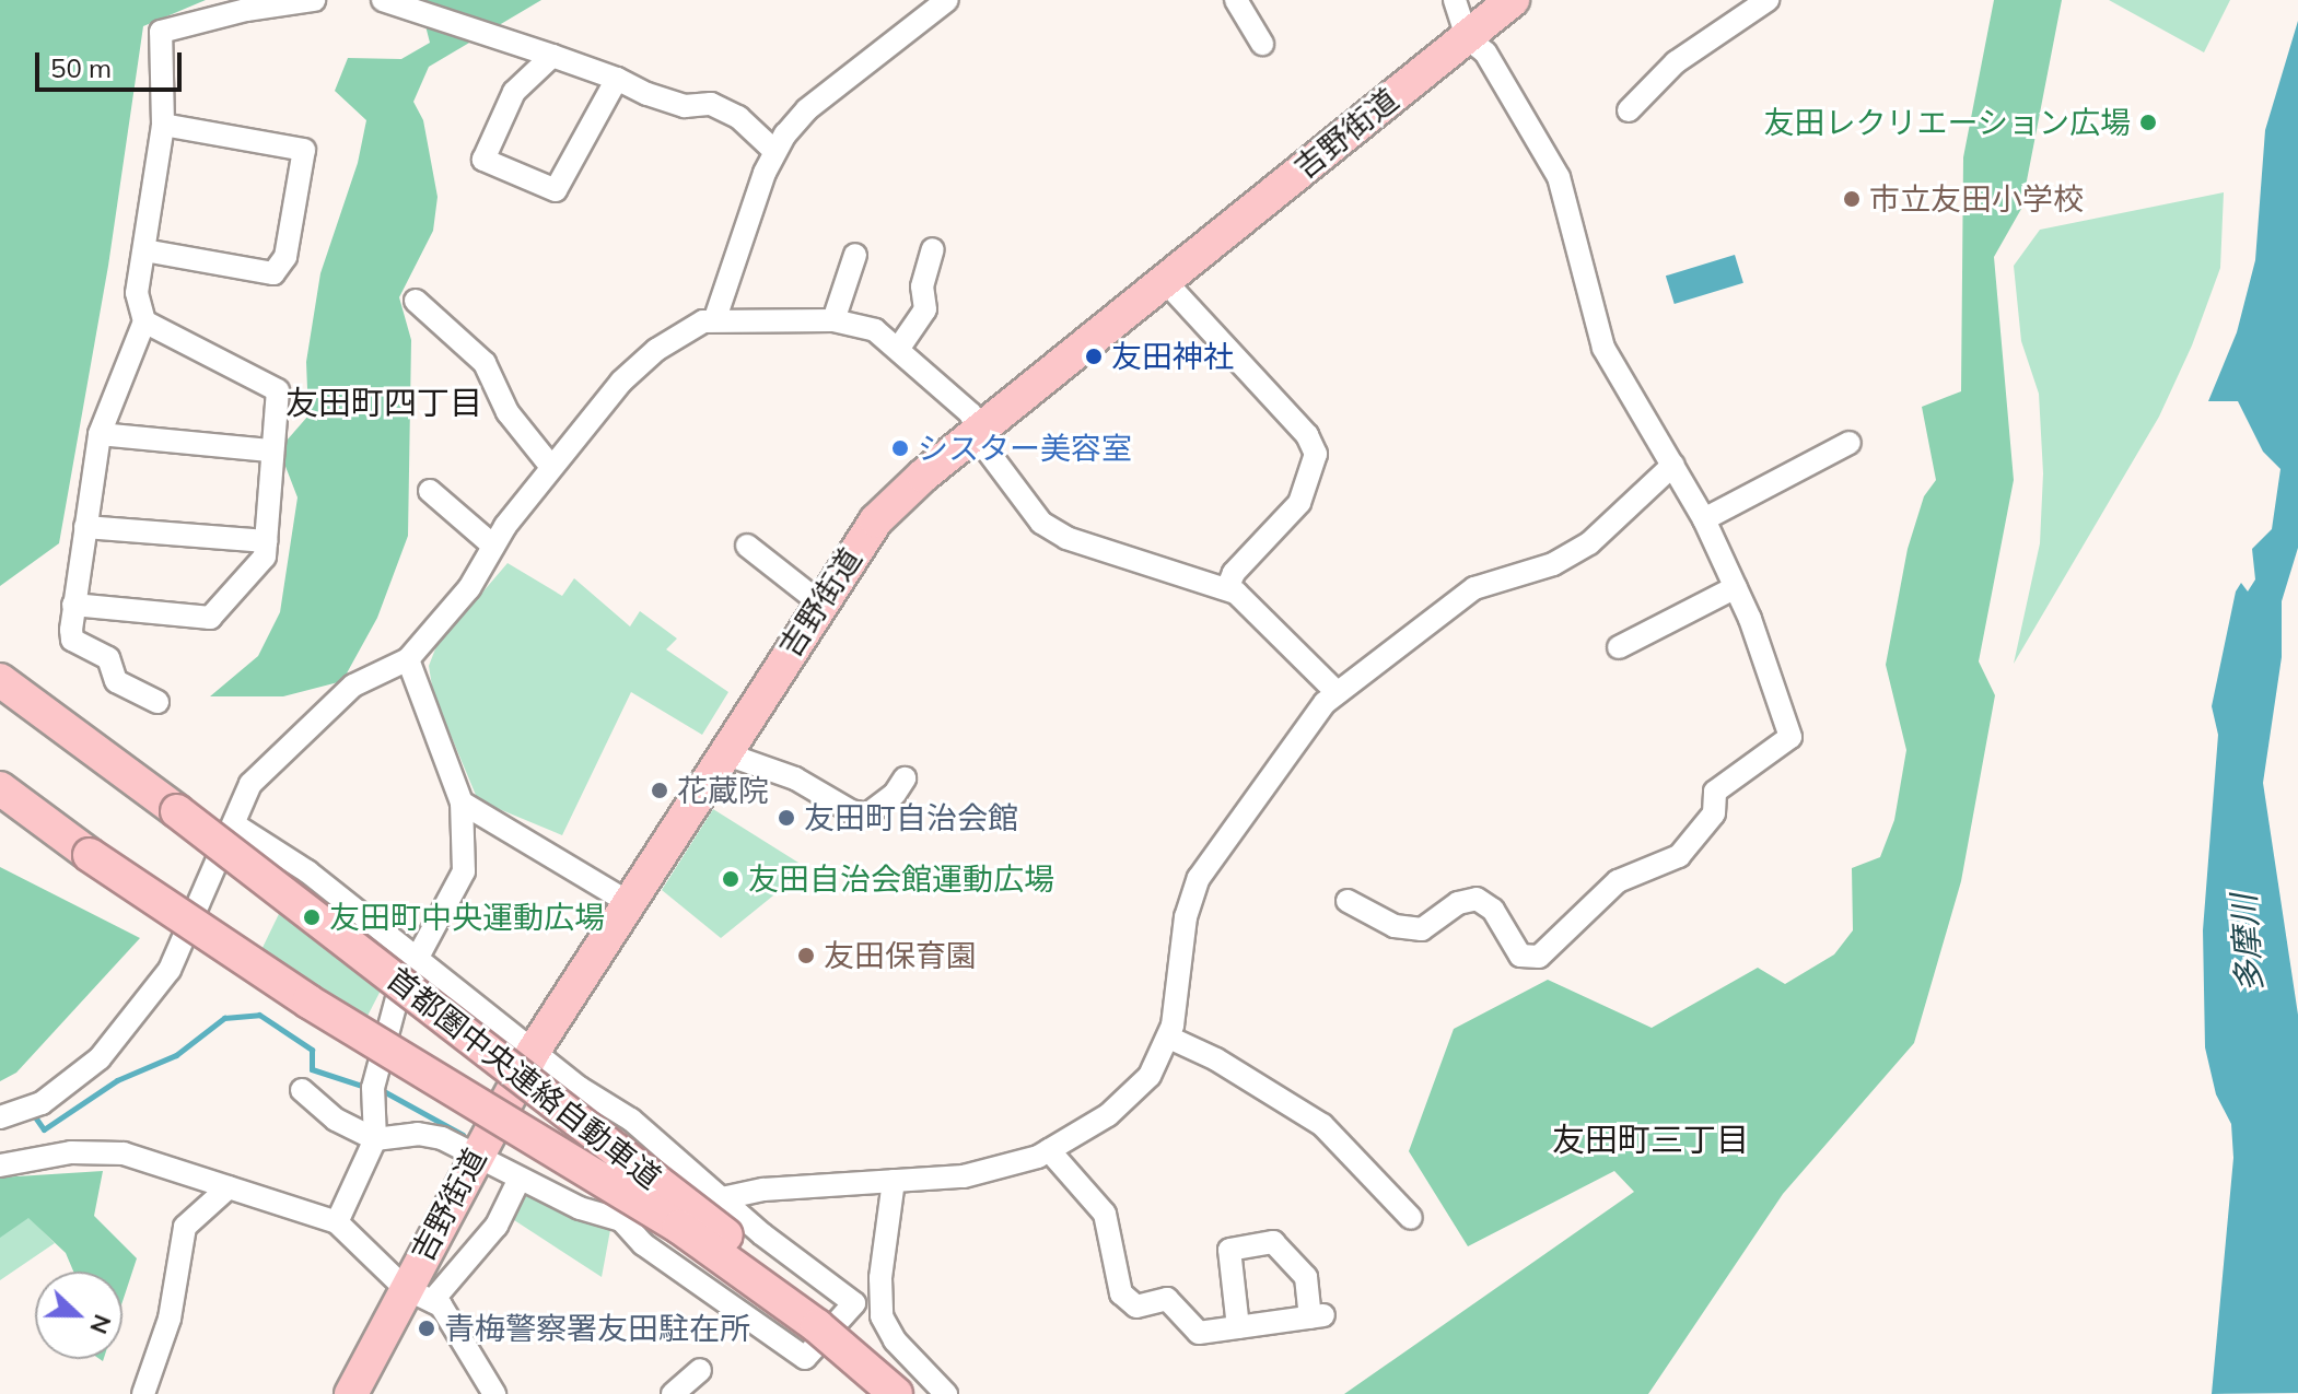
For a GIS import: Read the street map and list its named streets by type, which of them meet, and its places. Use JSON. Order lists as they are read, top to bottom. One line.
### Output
{"streets":{"highway":["吉野街道","首都圏中央連絡自動車道"]},"districts":["友田町四丁目","友田町三丁目"],"water":["多摩川"],"places":["友田レクリエーション広場","市立友田小学校","友田神社","シスター美容室","花蔵院","友田町自治会館","友田自治会館運動広場","友田町中央運動広場","友田保育園","青梅警察署友田駐在所"],"scale_bar":"50 m","north":"right"}
